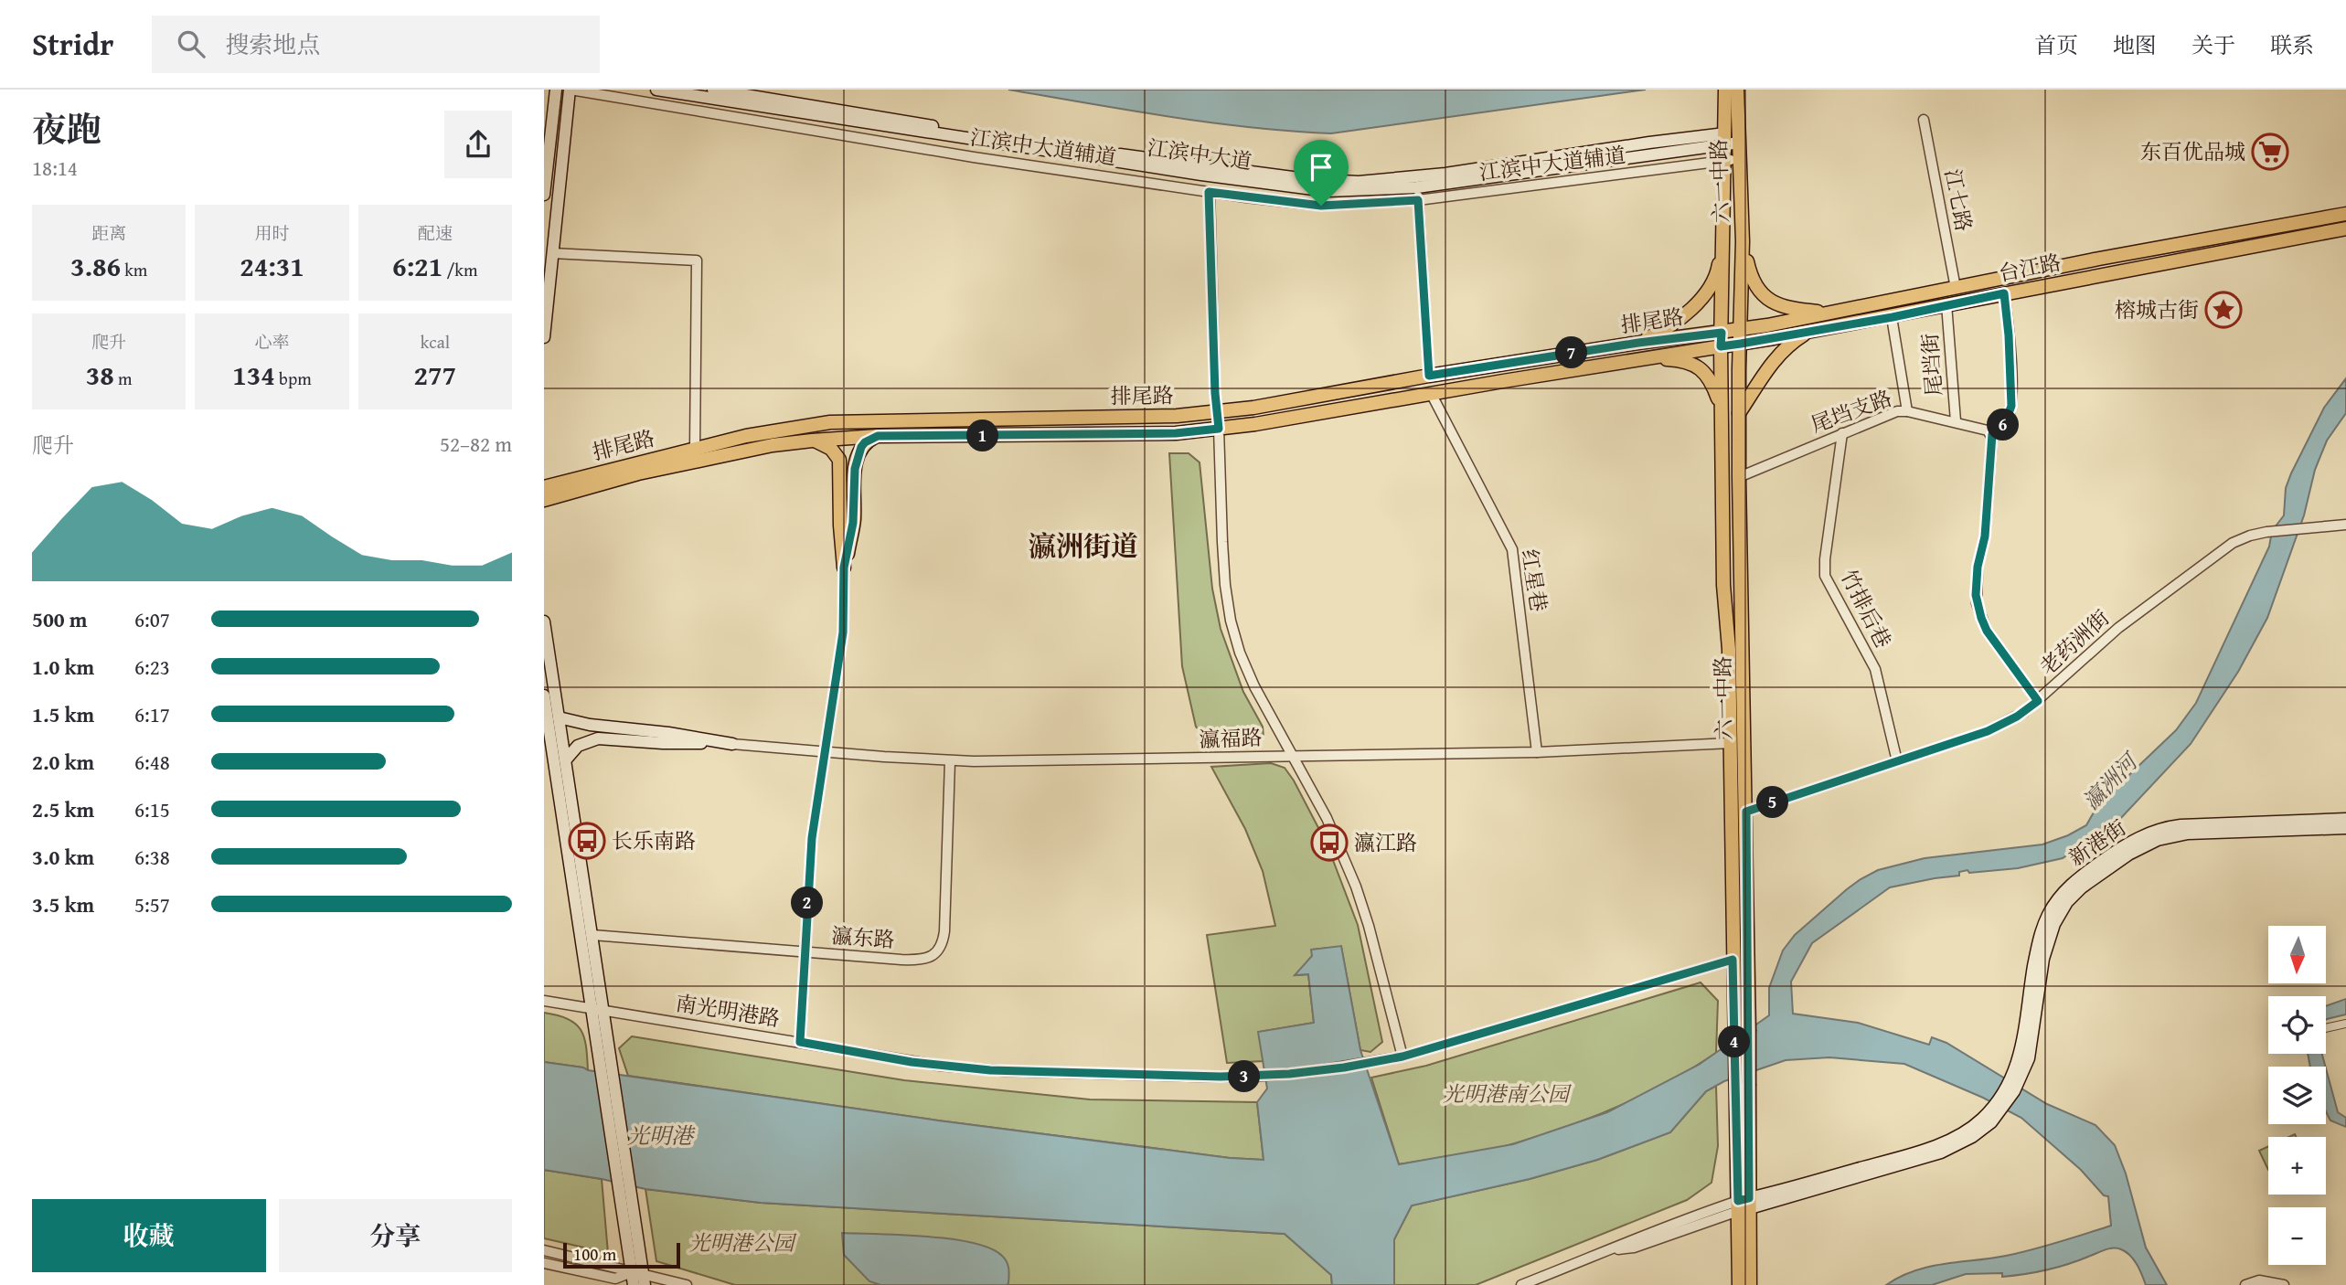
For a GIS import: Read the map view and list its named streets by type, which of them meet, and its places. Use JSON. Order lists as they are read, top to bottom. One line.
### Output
{"streets":{"main road":["江滨中大道","六一中路","台江路","排尾路","新港街"],"street":["江滨中大道辅道","江七路","尾垱街","尾垱支路","红星巷","竹排后巷","老药洲街","瀛福路","瀛东路","南光明港路"]},"crossings":[["江滨中大道辅道","江滨中大道"],["江滨中大道辅道","六一中路"],["江滨中大道","六一中路"],["六一中路","台江路"],["六一中路","排尾路"],["六一中路","尾垱支路"],["六一中路","老药洲街"],["六一中路","瀛福路"],["六一中路","南光明港路"],["江七路","台江路"],["台江路","排尾路"],["台江路","尾垱街"],["排尾路","红星巷"],["尾垱街","尾垱支路"],["尾垱支路","竹排后巷"],["红星巷","瀛福路"],["竹排后巷","老药洲街"],["瀛福路","瀛东路"]],"districts":["瀛洲街道"],"water":["瀛洲河","光明港"],"parks":["光明港南公园","光明港公园"],"places":{"supermarket":["东百优品城"],"place":["榕城古街"],"bus stop":["长乐南路","瀛江路"]},"scale_bar":"100 m","north":"bottom","page":{"header":"Stridr","search":"搜索地点","nav":["首页","地图","关于","联系"],"heading":["夜跑","18:14"],"stats":[["距离","3.86 km"],["用时","24:31"],["配速","6:21 /km"],["爬升","38 m"],["心率","134 bpm"],["kcal","277"]],"pins":["7","6","1","5","2","4","3"],"chart":["爬升","52–82 m"],"list":[{"name":"500 m","note":"6:07"},{"name":"1.0 km","note":"6:23"},{"name":"1.5 km","note":"6:17"},{"name":"2.0 km","note":"6:48"},{"name":"2.5 km","note":"6:15"},{"name":"3.0 km","note":"6:38"},{"name":"3.5 km","note":"5:57"}],"map_buttons":["+","−"],"buttons":["收藏","分享"],"scale":"100 m"}}
